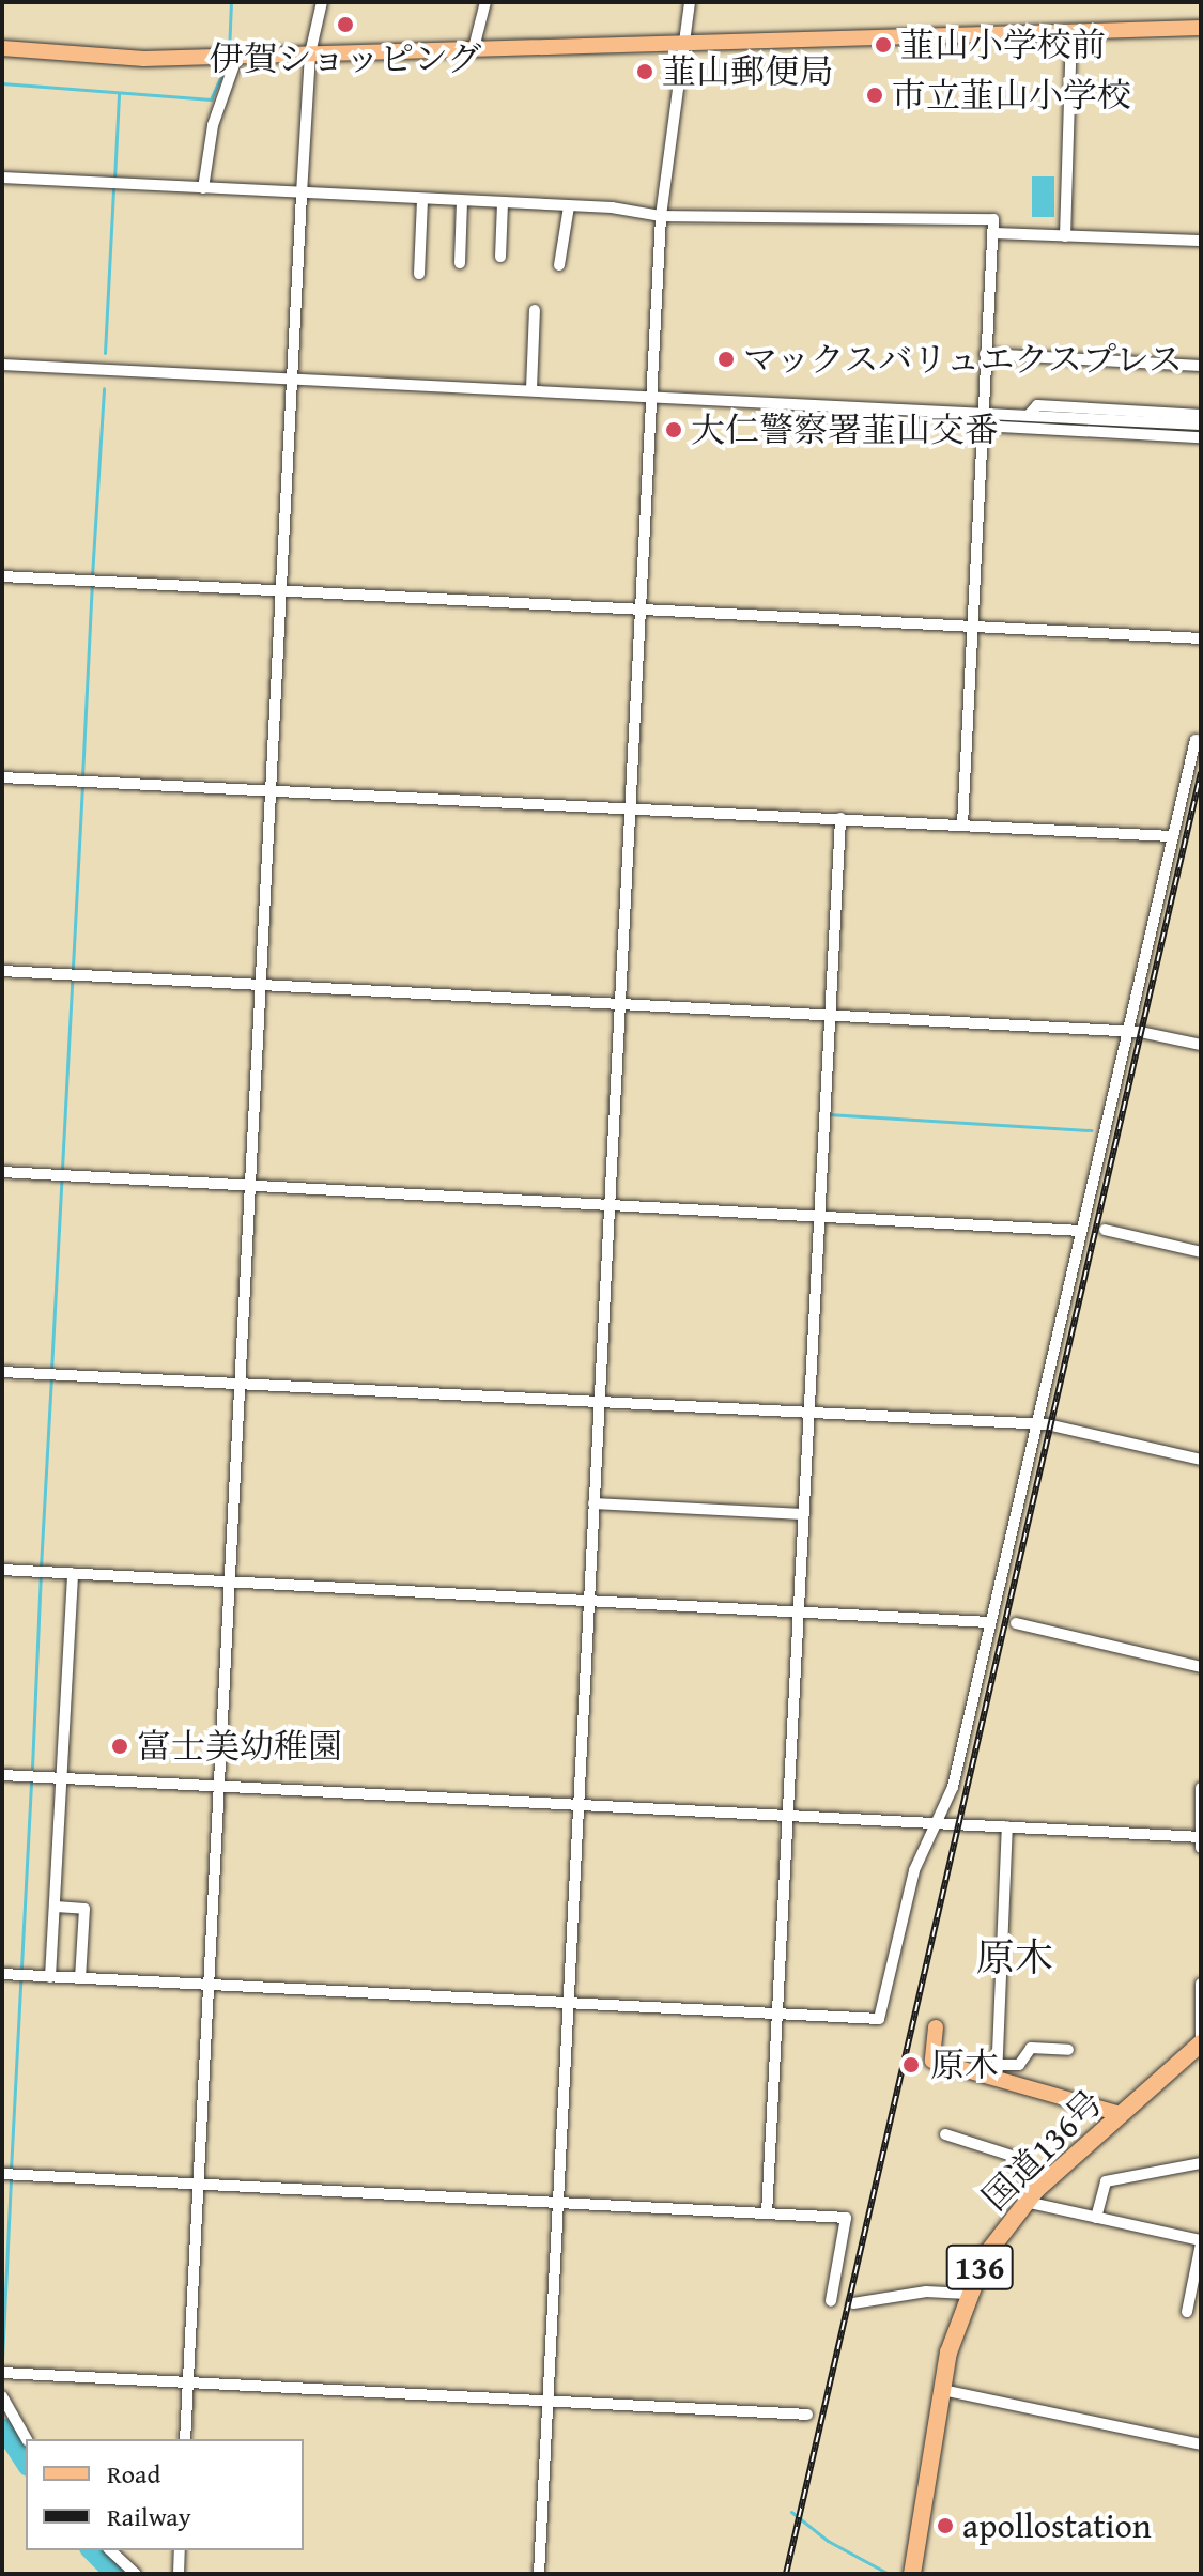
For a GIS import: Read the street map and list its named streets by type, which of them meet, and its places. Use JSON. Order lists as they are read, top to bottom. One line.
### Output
{"streets":{"highway":["国道136号","136"]},"districts":["原木"],"places":["伊賀ショッピング","韮山小学校前","韮山郵便局","市立韮山小学校","マックスバリュエクスプレス","大仁警察署韮山交番","富士美幼稚園","原木","apollostation"],"legend":["Road","Railway"]}
